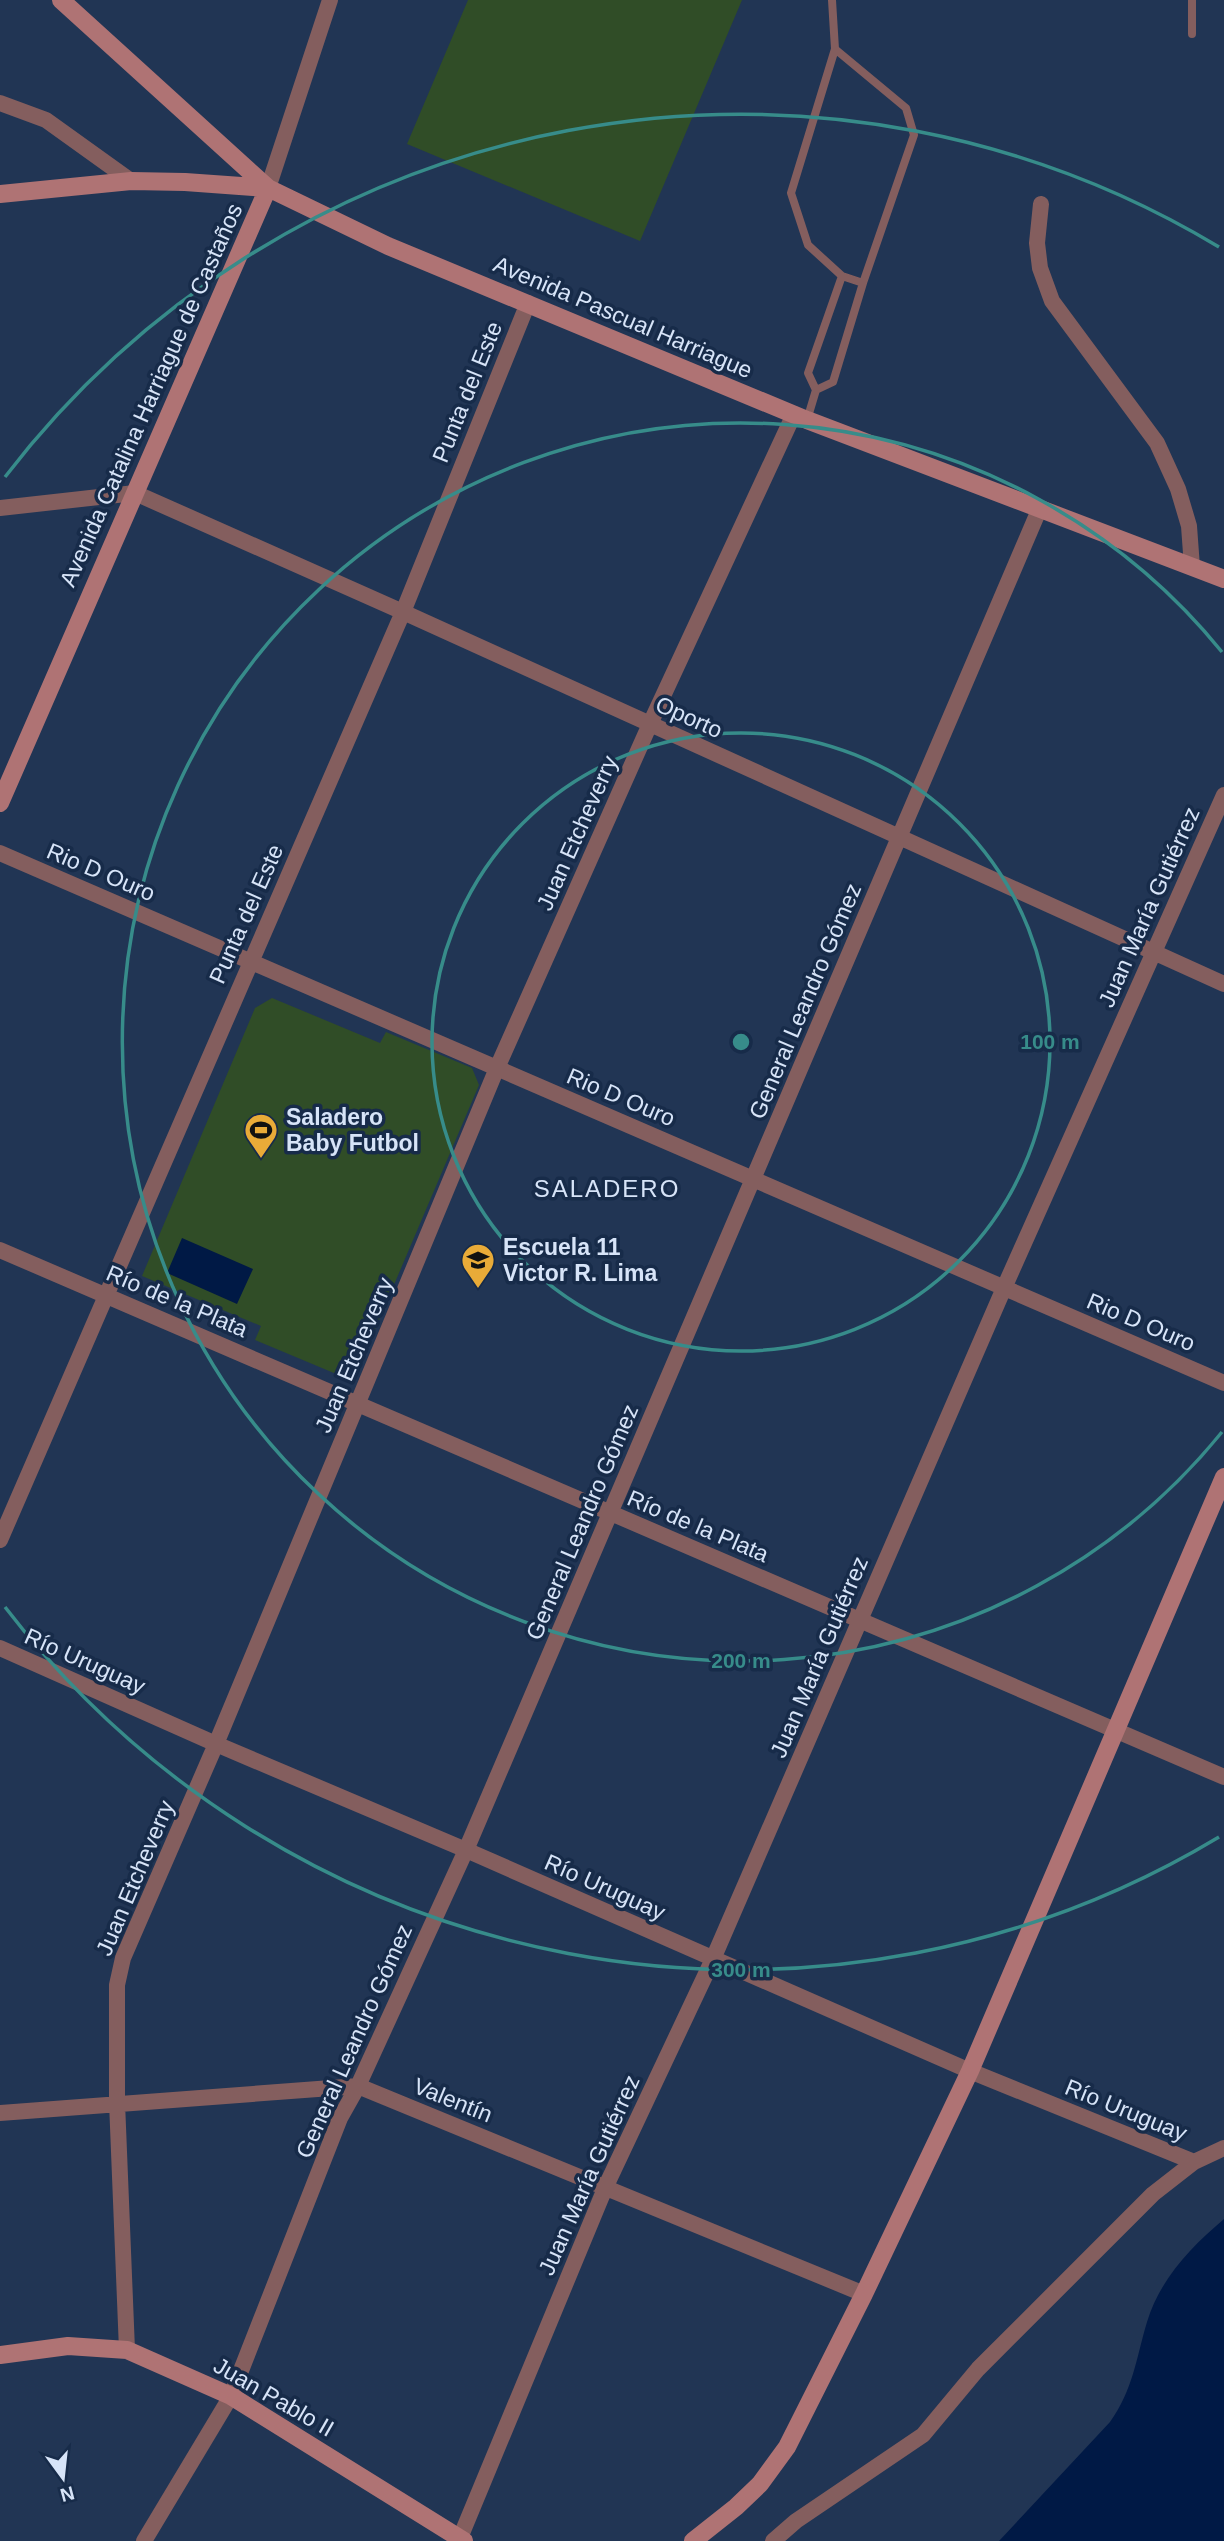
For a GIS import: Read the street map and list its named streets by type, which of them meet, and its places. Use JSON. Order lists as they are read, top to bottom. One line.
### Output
{"streets":{"street":["Avenida Pascual Harriague","Punta del Este","Avenida Catalina Harriague de Castaños","Oporto","Juan Etcheverry","Rio D Ouro","Juan María Gutiérrez","General Leandro Gómez","Río de la Plata","Río Uruguay","Valentín","Juan Pablo II"]},"crossings":[["Avenida Pascual Harriague","Punta del Este"],["Avenida Pascual Harriague","Avenida Catalina Harriague de Castaños"],["Avenida Pascual Harriague","Juan Etcheverry"],["Avenida Pascual Harriague","General Leandro Gómez"],["Punta del Este","Oporto"],["Punta del Este","Rio D Ouro"],["Punta del Este","Río de la Plata"],["Avenida Catalina Harriague de Castaños","Oporto"],["Oporto","Juan Etcheverry"],["Oporto","Juan María Gutiérrez"],["Oporto","General Leandro Gómez"],["Juan Etcheverry","Rio D Ouro"],["Juan Etcheverry","Río de la Plata"],["Juan Etcheverry","Río Uruguay"],["Juan Etcheverry","Valentín"],["Juan Etcheverry","Juan Pablo II"],["Rio D Ouro","Juan María Gutiérrez"],["Rio D Ouro","General Leandro Gómez"],["Juan María Gutiérrez","Río de la Plata"],["Juan María Gutiérrez","Río Uruguay"],["Juan María Gutiérrez","Valentín"],["Juan María Gutiérrez","Juan Pablo II"],["General Leandro Gómez","Río de la Plata"],["General Leandro Gómez","Río Uruguay"],["General Leandro Gómez","Valentín"],["General Leandro Gómez","Juan Pablo II"]],"districts":["SALADERO"],"places":{"sports":["Saladero Baby Futbol"],"school or university":["Escuela 11 Victor R. Lima"]},"north":"bottom","rings":["100 m","200 m","300 m"]}
